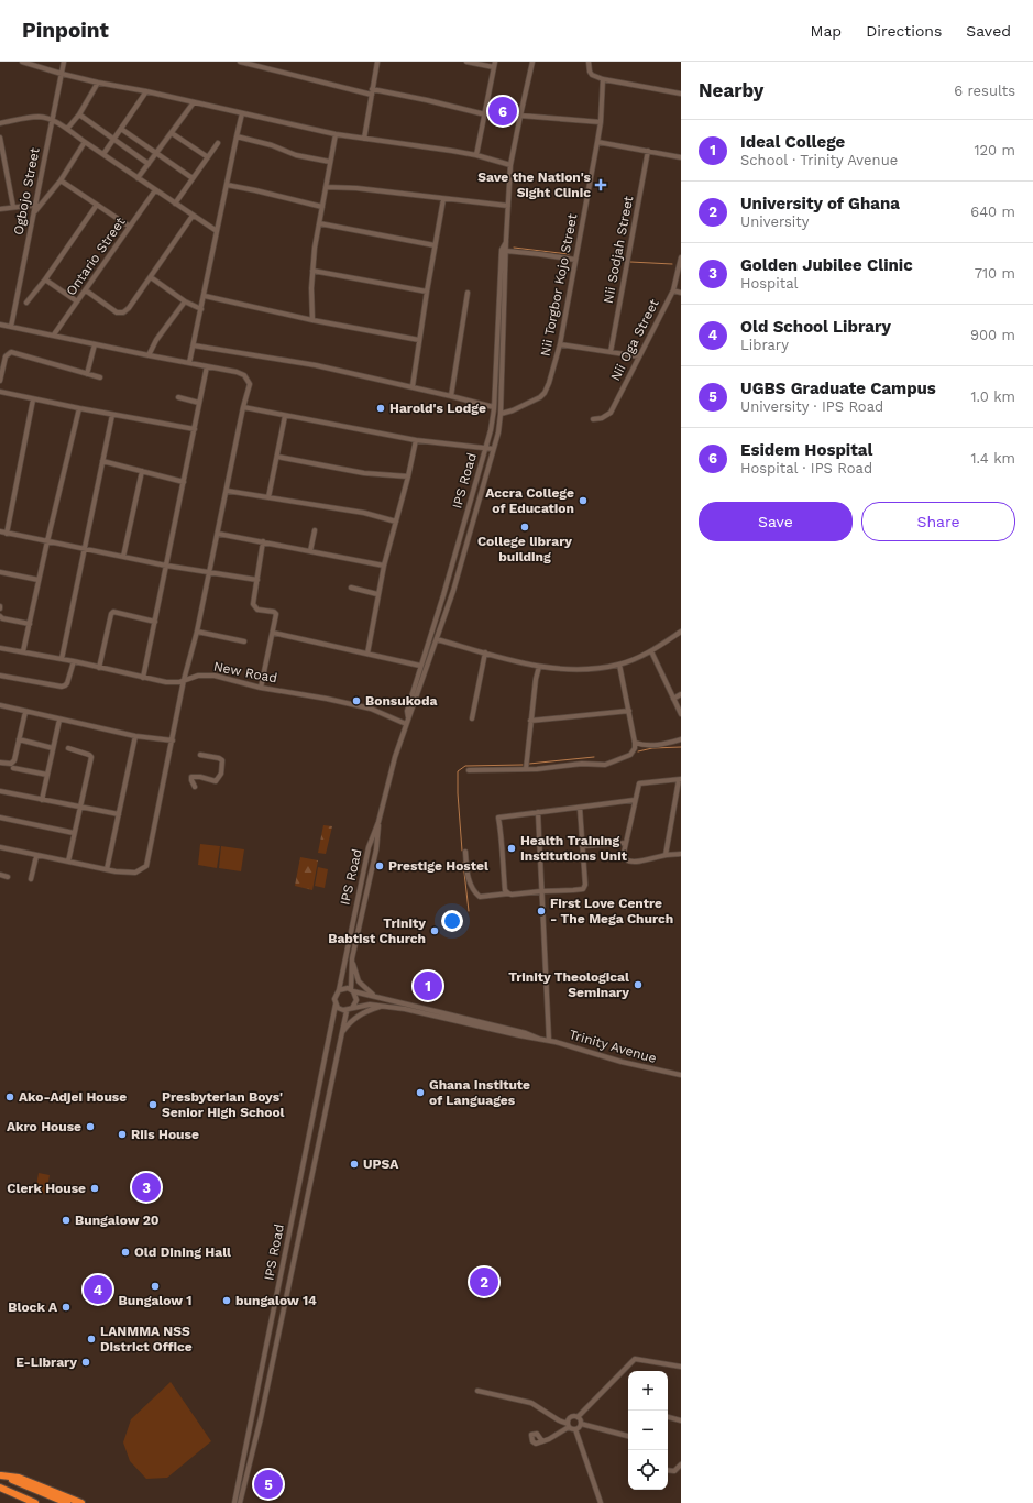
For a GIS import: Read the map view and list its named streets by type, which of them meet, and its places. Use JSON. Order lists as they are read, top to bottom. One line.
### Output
{"streets":{"street":["Ogbojo Street","Nii Sodjah Street","Ontario Street","Nii Torgbor Kojo Street","Nii Oga Street","IPS Road","New Road","Trinity Avenue"]},"crossings":[["Nii Torgbor Kojo Street","IPS Road"],["IPS Road","New Road"],["IPS Road","Trinity Avenue"]],"places":{"health":["Save the Nation's Sight Clinic"],"other":["Harold's Lodge","Accra College of Education","College library building","Bonsukoda","Health Training Institutions Unit","Prestige Hostel","First Love Centre - The Mega Church","Trinity Babtist Church","Trinity Theological Seminary","Ghana Institute of Languages","Ako-Adjei House","Presbyterian Boys' Senior High School","Akro House","Riis House","UPSA","Clerk House","Bungalow 20","Old Dining Hall","Bungalow 1","bungalow 14","Block A","LANMMA NSS District Office","E-Library"]},"page":{"header":"Pinpoint","nav":["Map","Directions","Saved"],"heading":["Nearby","6 results"],"pins":["6","1","3","2","4","5"],"list":[{"mark":"1","name":"Ideal College","note":"School · Trinity Avenue","value":"120 m"},{"mark":"2","name":"University of Ghana","note":"University","value":"640 m"},{"mark":"3","name":"Golden Jubilee Clinic","note":"Hospital","value":"710 m"},{"mark":"4","name":"Old School Library","note":"Library","value":"900 m"},{"mark":"5","name":"UGBS Graduate Campus","note":"University · IPS Road","value":"1.0 km"},{"mark":"6","name":"Esidem Hospital","note":"Hospital · IPS Road","value":"1.4 km"}],"buttons":["Save","Share"],"map_buttons":["+","−"]}}
